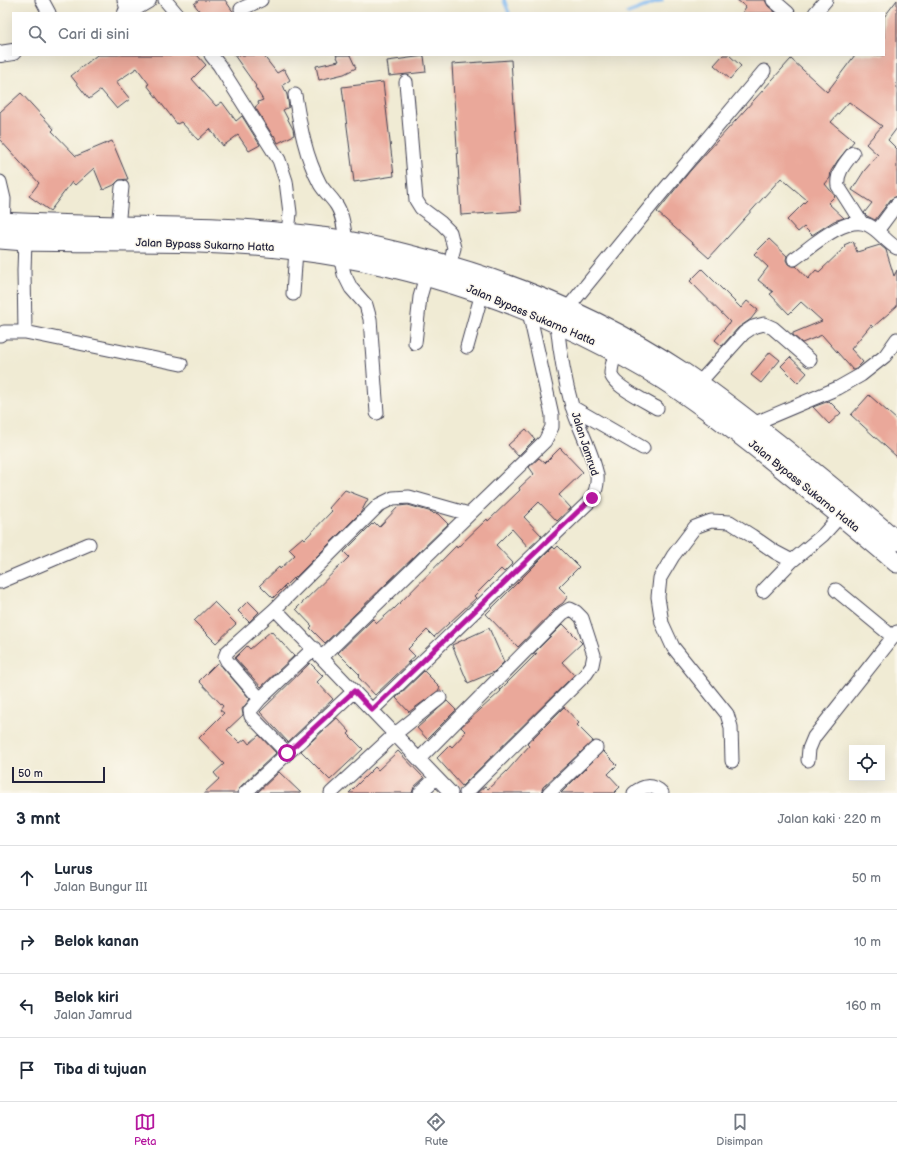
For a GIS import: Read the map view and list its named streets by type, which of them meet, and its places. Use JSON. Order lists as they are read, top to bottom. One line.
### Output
{"streets":{"highway":["Jalan Bypass Sukarno Hatta"],"street":["Jalan Jamrud"]},"crossings":[["Jalan Bypass Sukarno Hatta","Jalan Jamrud"]],"scale_bar":"50 m","page":{"search":"Cari di sini","scale":"50 m","heading":["3 mnt","Jalan kaki · 220 m"],"list":[["Lurus","Jalan Bungur III","50 m"],["Belok kanan","10 m"],["Belok kiri","Jalan Jamrud","160 m"],"Tiba di tujuan"],"nav":["Peta","Rute","Disimpan"]}}
